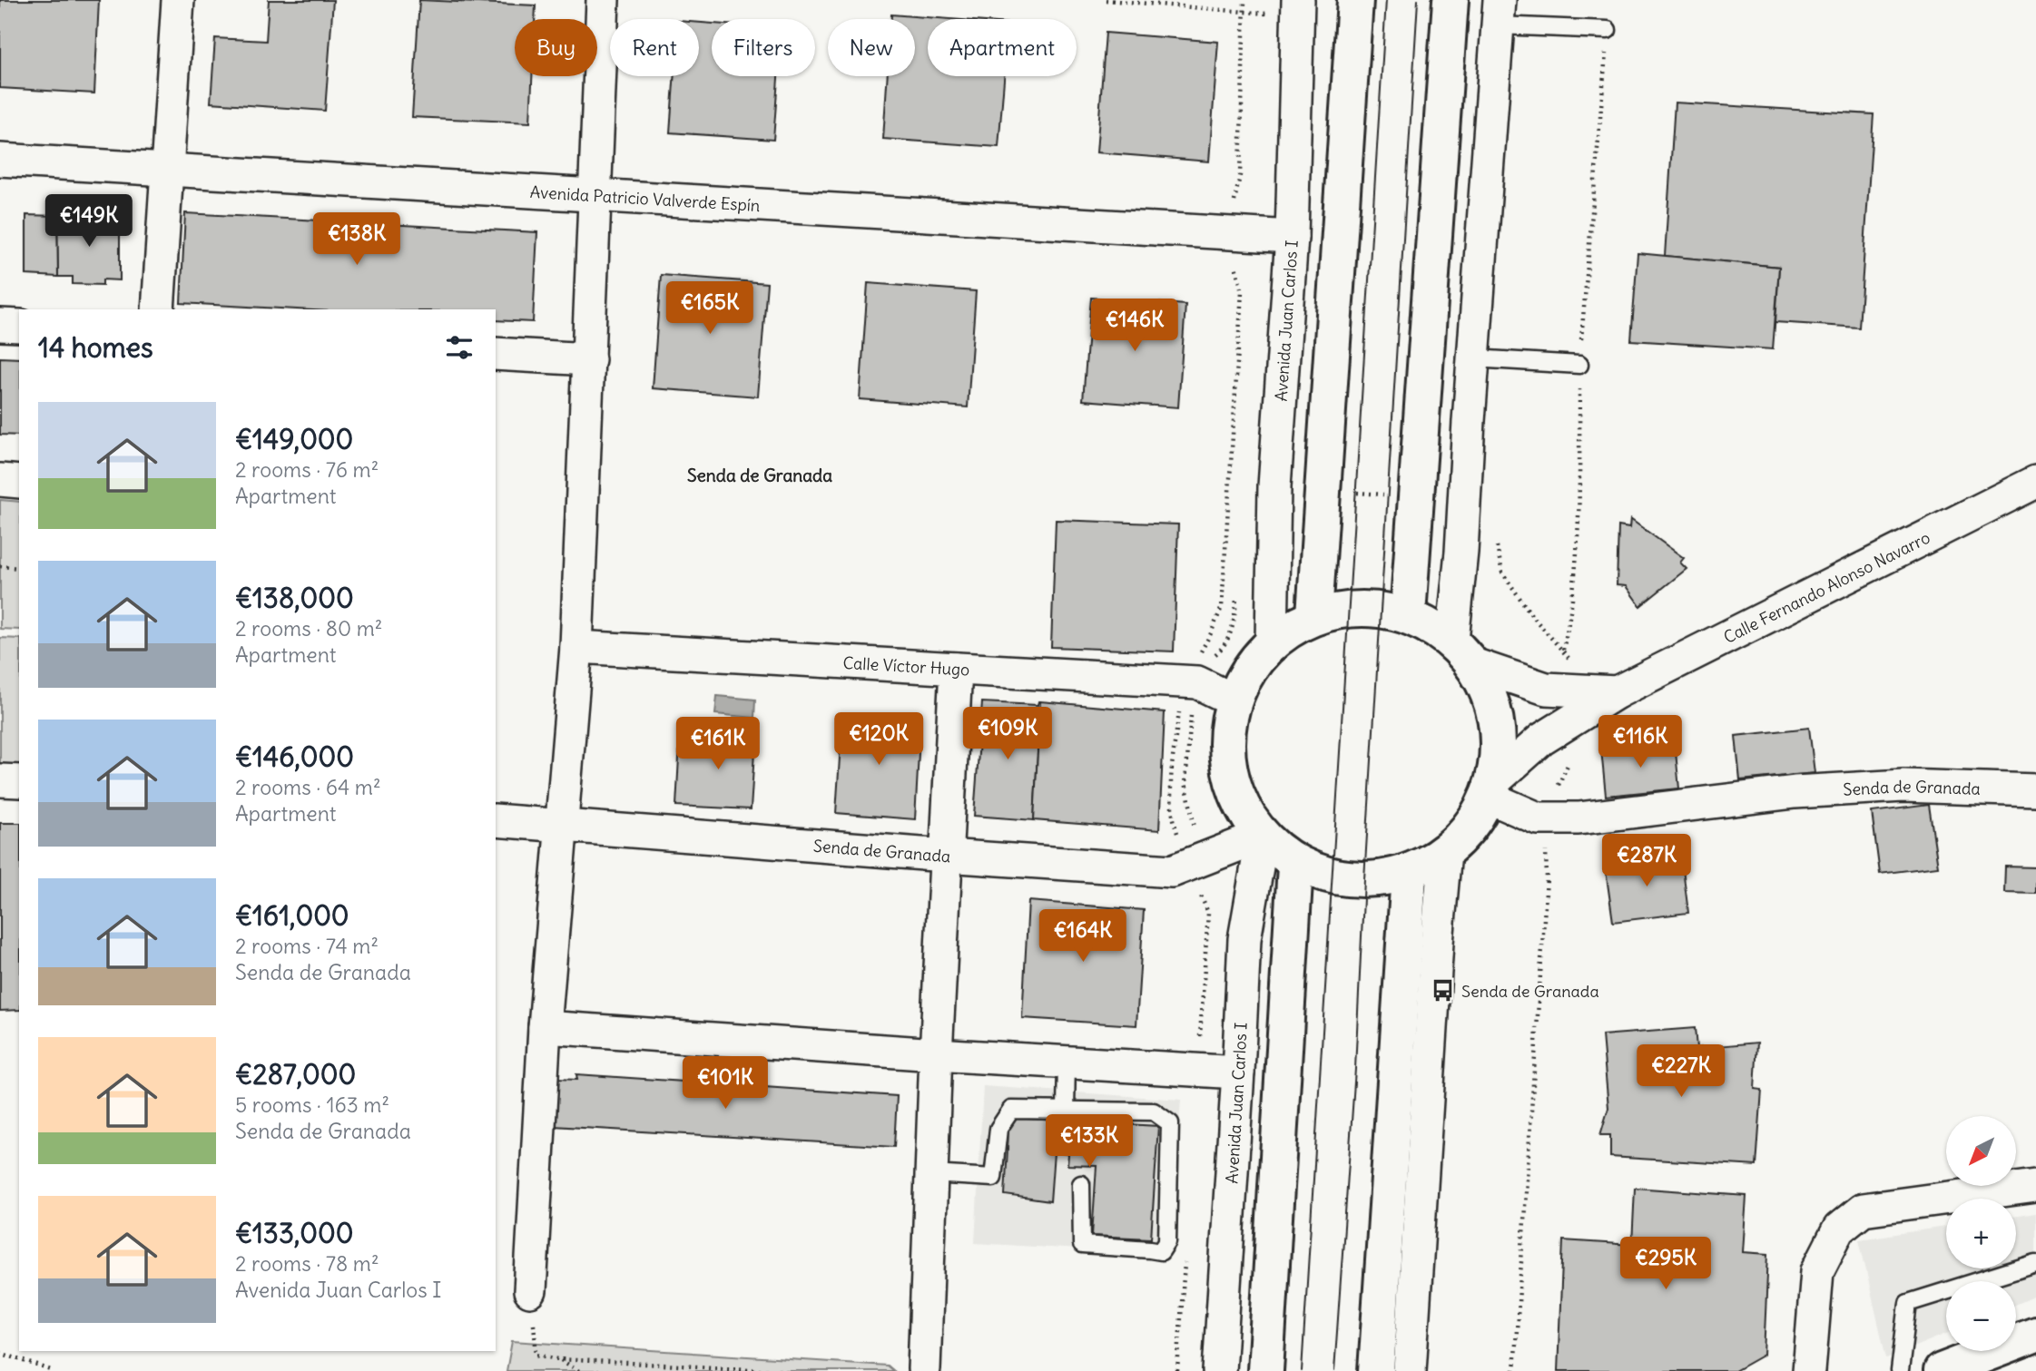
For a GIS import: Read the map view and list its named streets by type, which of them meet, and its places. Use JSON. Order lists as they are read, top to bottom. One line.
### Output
{"streets":{"street":["Avenida Patricio Valverde Espín","Avenida Juan Carlos I","Calle Fernando Alonso Navarro","Calle Víctor Hugo","Senda de Granada"]},"crossings":[["Avenida Patricio Valverde Espín","Avenida Juan Carlos I"],["Avenida Juan Carlos I","Senda de Granada"],["Calle Fernando Alonso Navarro","Senda de Granada"]],"districts":["Senda de Granada"],"places":{"bus stop":["Senda de Granada"]},"north":"bottom left","page":{"chip":["Buy","Rent","Filters","New","Apartment"],"price":["€149K","€138K","€165K","€146K","€109K","€120K","€116K","€161K","€287K","€164K","€227K","€101K","€133K","€295K"],"heading":"14 homes","list":[{"name":"€149,000","note":"2 rooms · 76 m² · Apartment"},{"name":"€138,000","note":"2 rooms · 80 m² · Apartment"},{"name":"€146,000","note":"2 rooms · 64 m² · Apartment"},{"name":"€161,000","note":"2 rooms · 74 m² · Senda de Granada"},{"name":"€287,000","note":"5 rooms · 163 m² · Senda de Granada"},{"name":"€133,000","note":"2 rooms · 78 m² · Avenida Juan Carlos I"}],"map_buttons":["+","−"]}}
